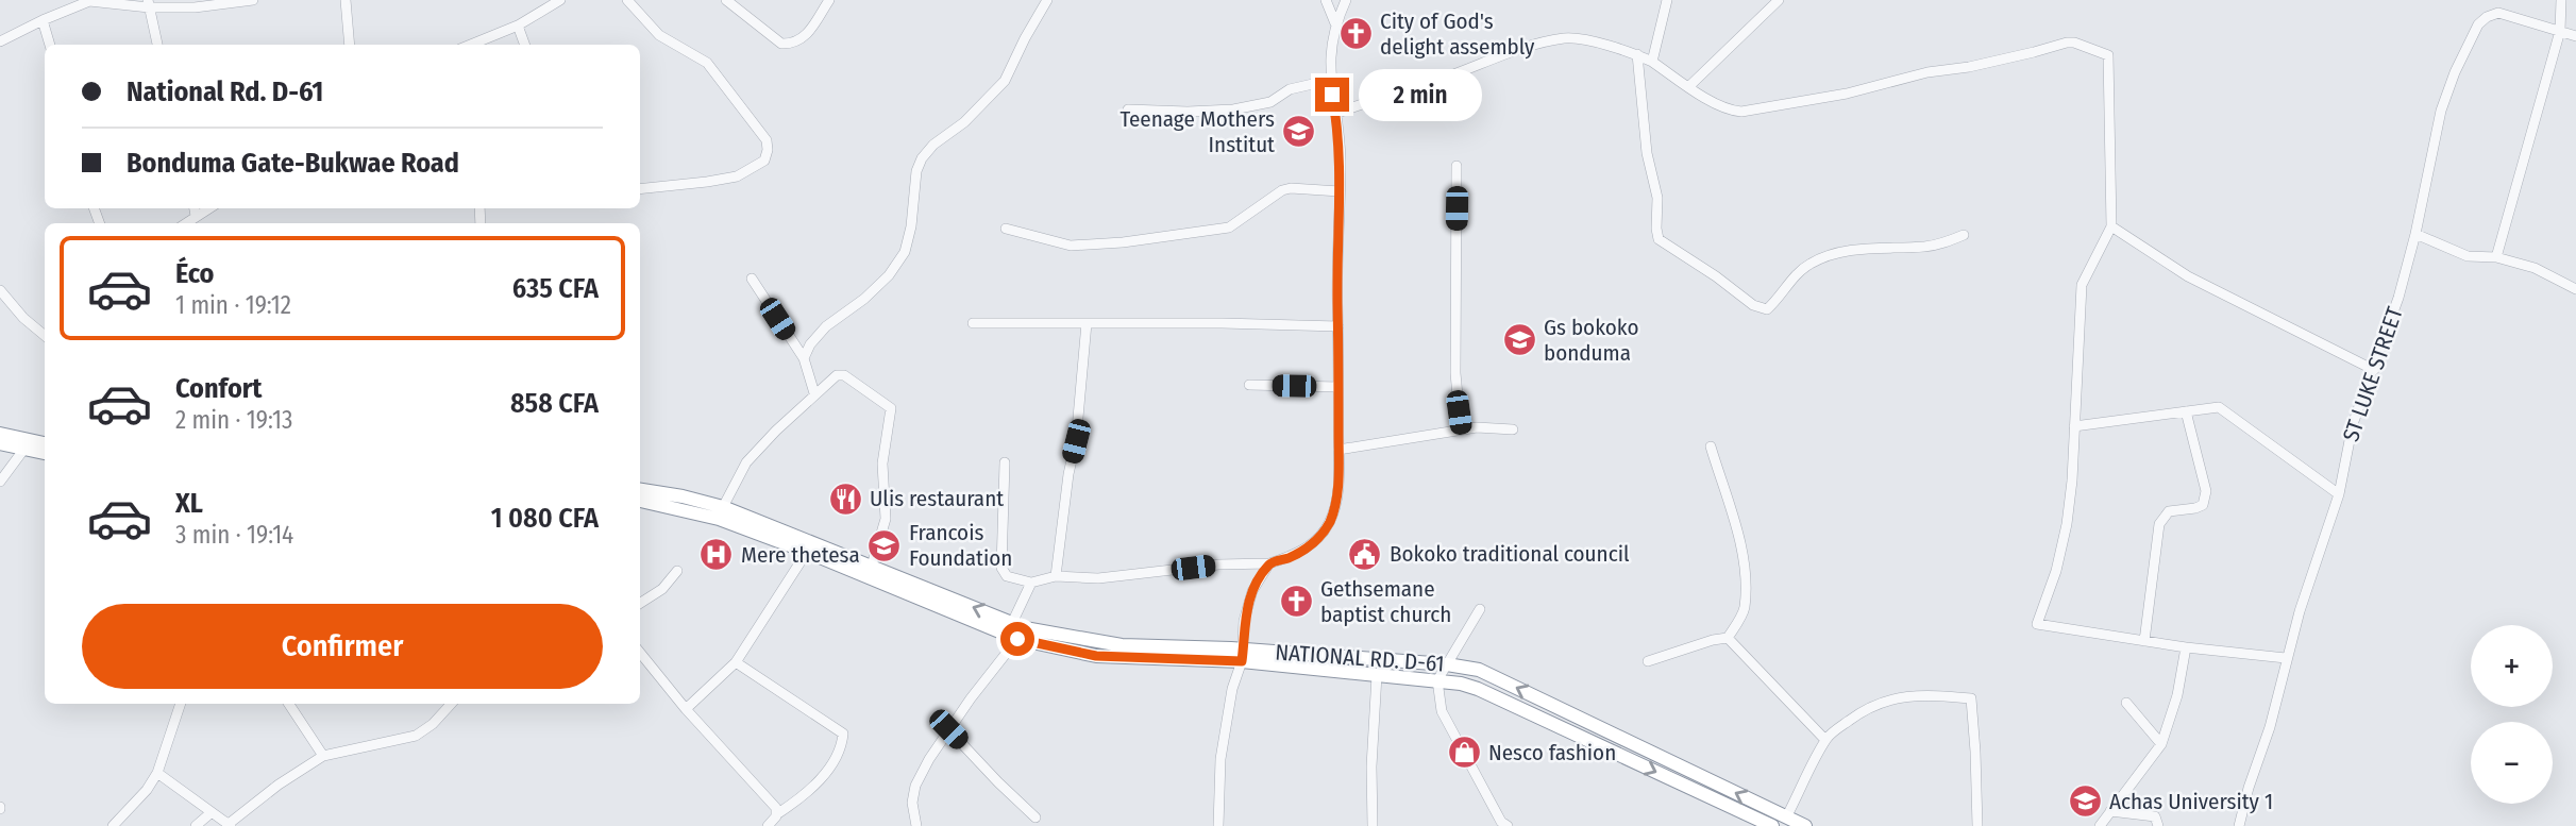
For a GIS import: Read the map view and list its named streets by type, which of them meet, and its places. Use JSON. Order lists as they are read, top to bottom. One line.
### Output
{"streets":{"highway":["NATIONAL RD. D-61"],"street":["ST LUKE STREET"]},"places":{"church":["City of God's delight assembly","Gethsemane baptist church"],"school or university":["Teenage Mothers Institut","Gs bokoko bonduma","Francois Foundation","Achas University 1"],"restaurant":["Ulis restaurant"],"public building":["Bokoko traditional council"],"hospital":["Mere thetesa"],"shop":["Nesco fashion"]},"page":{"banner":["National Rd. D-61","Bonduma Gate-Bukwae Road"],"bubble":"2 min","list":[{"name":"Éco","note":"1 min · 19:12","value":"635 CFA"},{"name":"Confort","note":"2 min · 19:13","value":"858 CFA"},{"name":"XL","note":"3 min · 19:14","value":"1 080 CFA"}],"buttons":"Confirmer","map_buttons":["+","−"]}}
